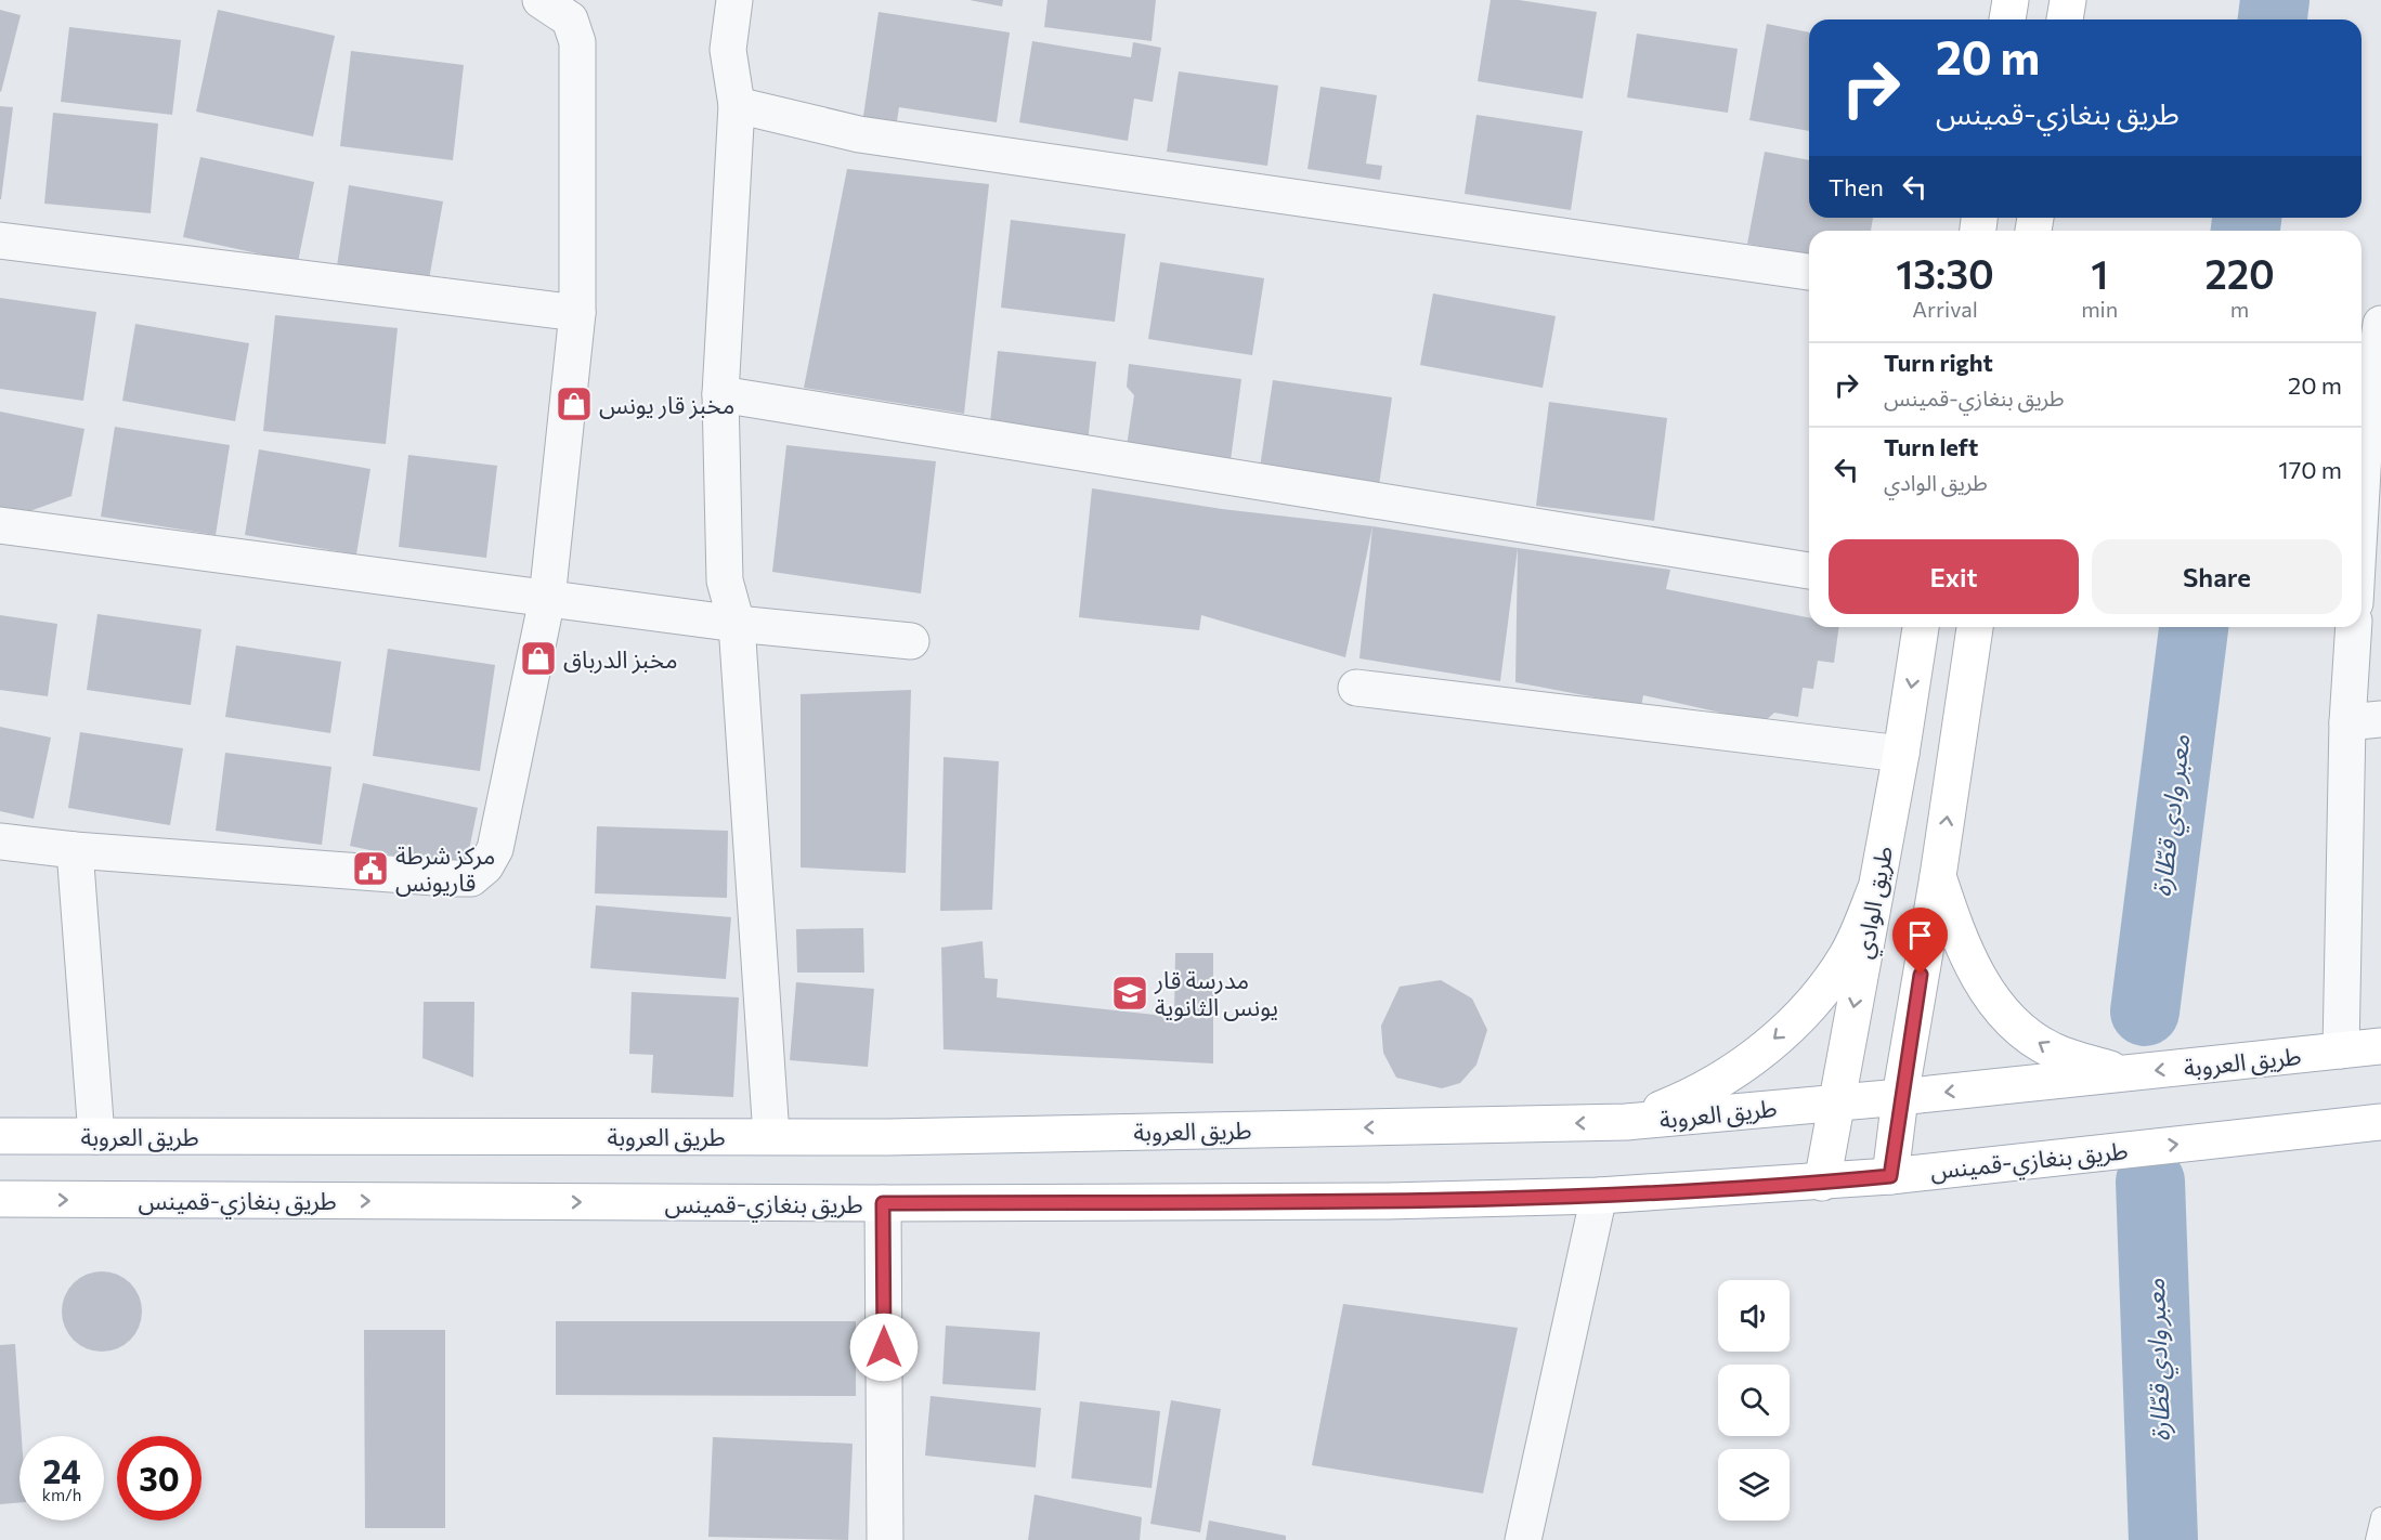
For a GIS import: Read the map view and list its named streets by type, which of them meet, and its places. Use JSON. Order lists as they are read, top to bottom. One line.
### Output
{"streets":{"main road":["طريق الوادي","طريق العروبة","طريق بنغازي-قمينس"]},"crossings":[["طريق الوادي","طريق العروبة"],["طريق الوادي","طريق بنغازي-قمينس"]],"one_way":["طريق العروبة","طريق بنغازي-قمينس"],"water":["معبر وادي قطّارة"],"places":{"shop":["مخبز قار يونس","مخبز الدرباق"],"public building":["مركز شرطة قاريونس"],"school or university":["مدرسة قار يونس الثانوية"]},"page":{"turn":["20 m","طريق بنغازي-قمينس"],"then":"Then","eta":["13:30","Arrival","1","min","220","m"],"list":[{"name":"Turn right","note":"طريق بنغازي-قمينس","value":"20 m"},{"name":"Turn left","note":"طريق الوادي","value":"170 m"}],"buttons":["Exit","Share"],"speed":"24 km/h","limit":"30"}}
